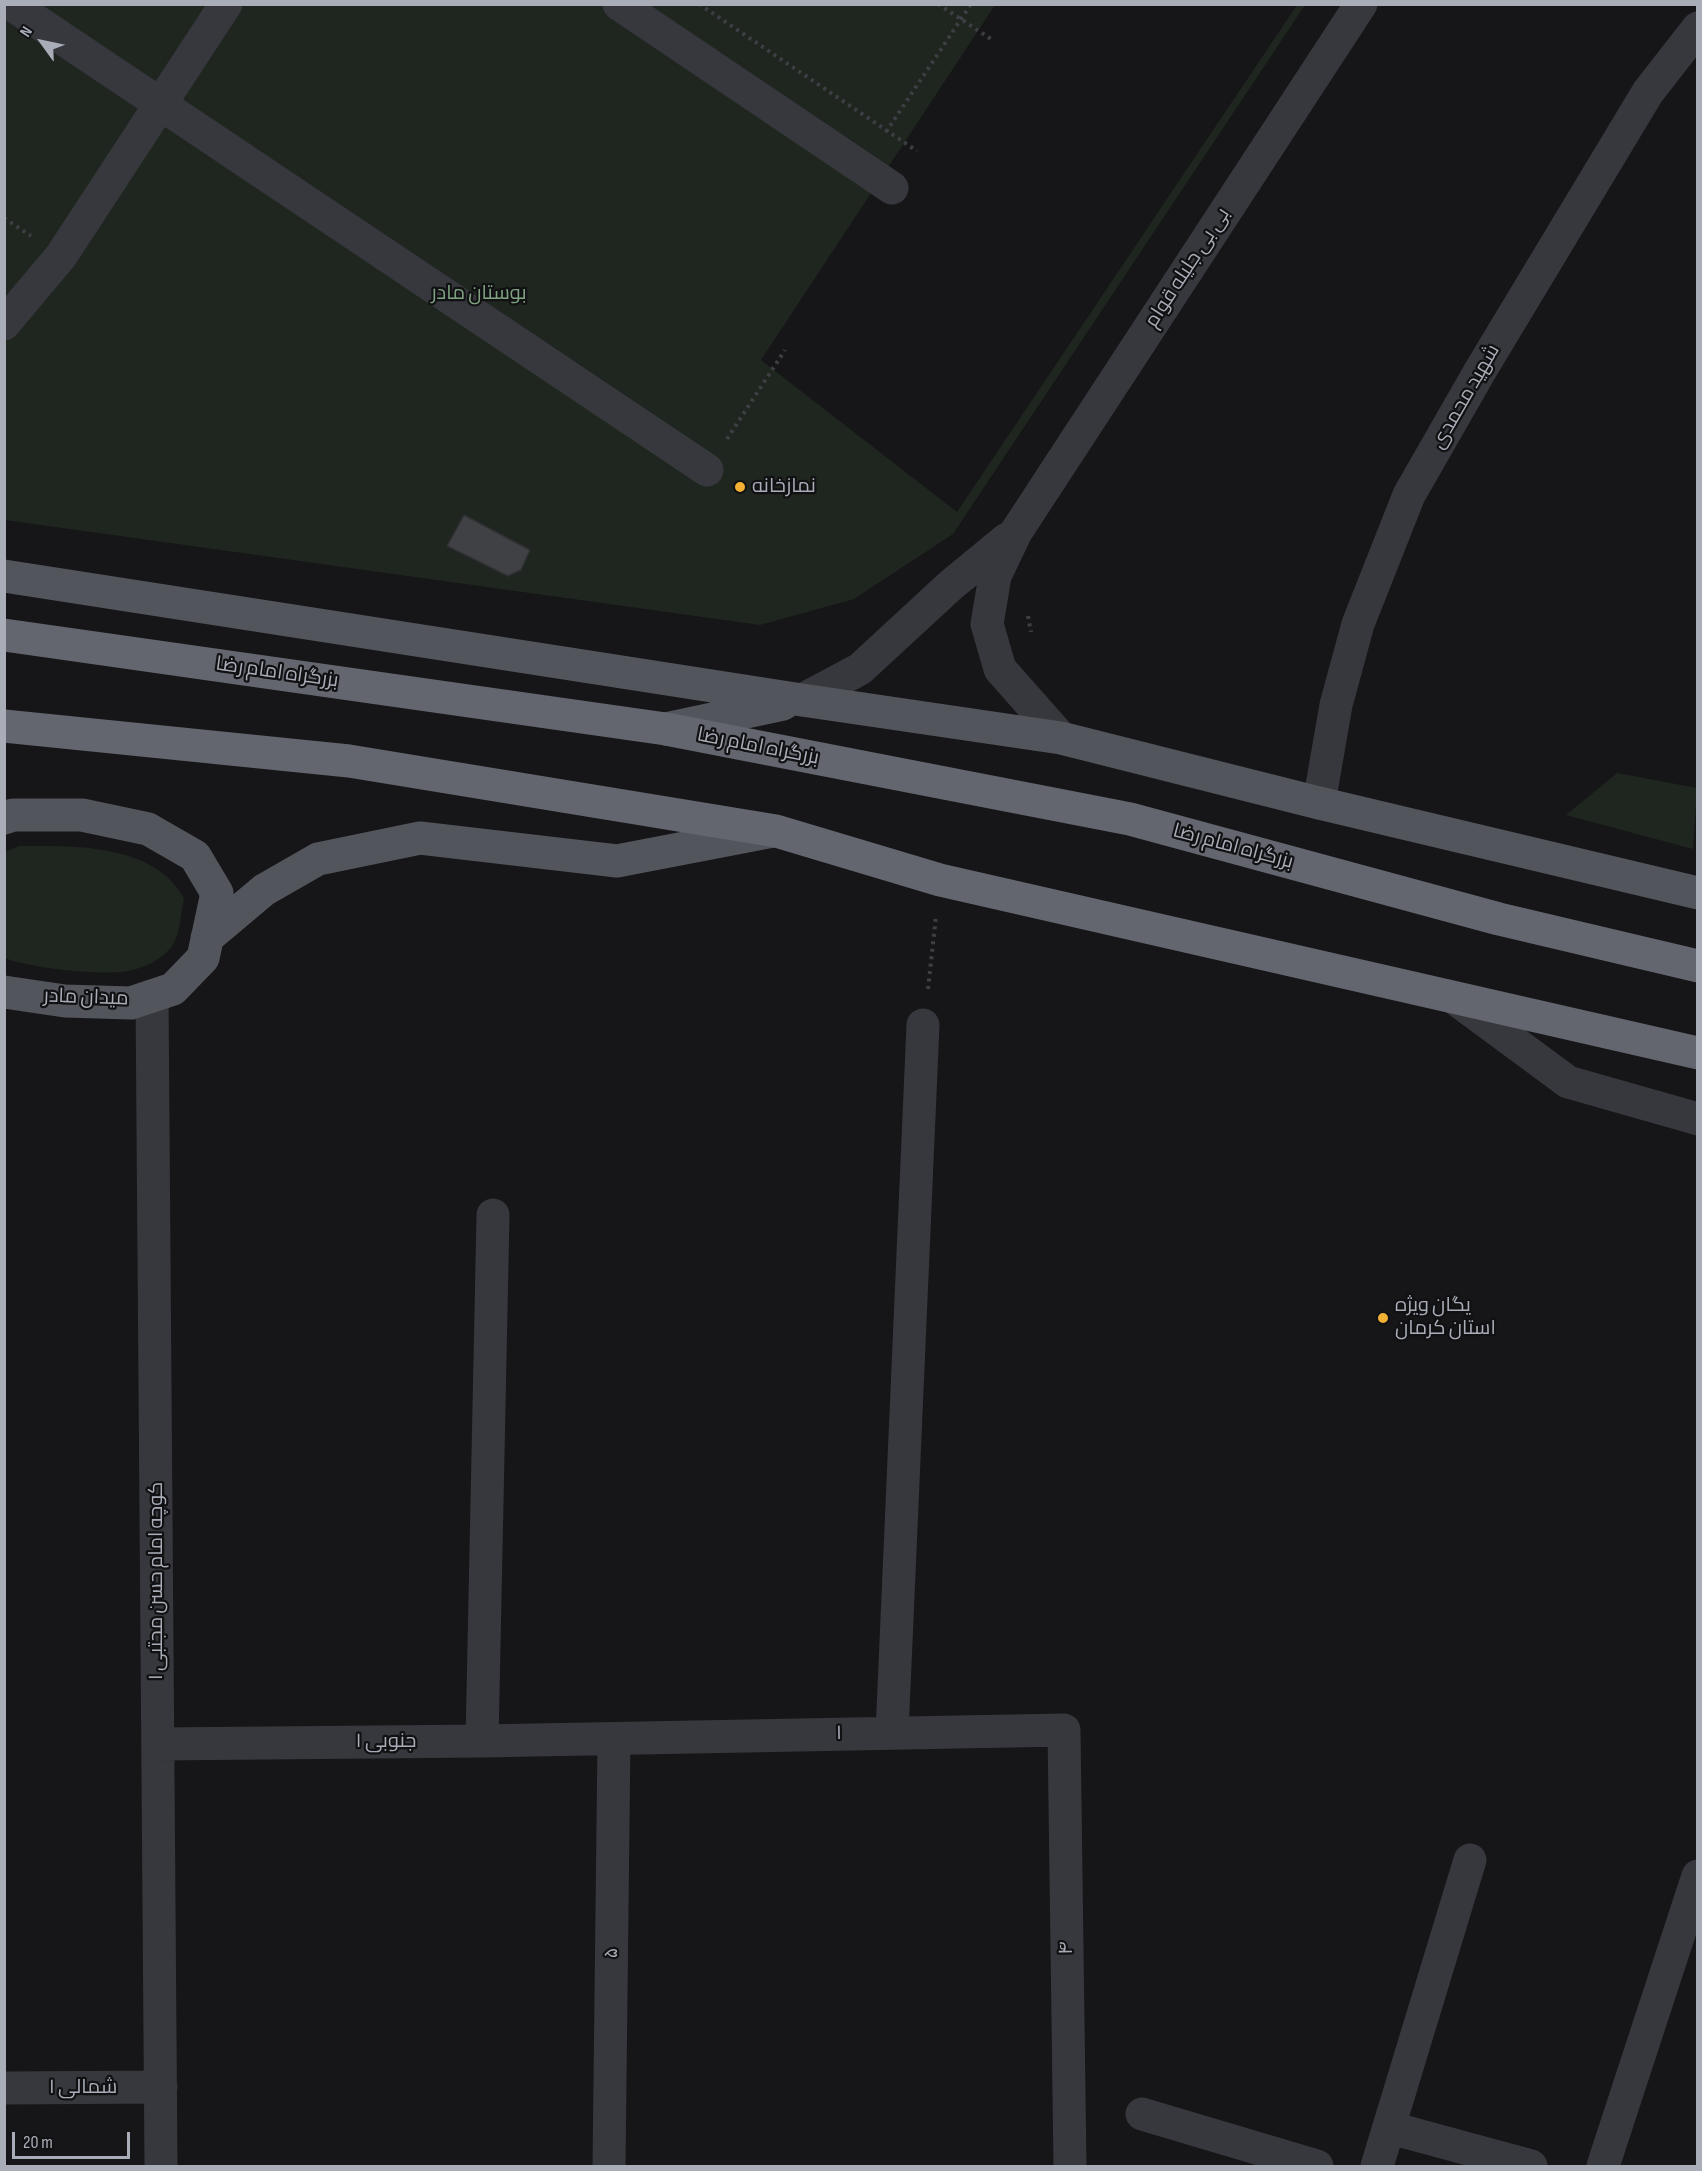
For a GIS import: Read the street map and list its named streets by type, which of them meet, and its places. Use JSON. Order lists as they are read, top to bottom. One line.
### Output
{"streets":{"highway":["بزرگراه امام رضا"],"main road":["میدان مادر"],"street":["بی بی جلیله قوام","شهید محمدی","کوچه امام حسن مجتبی ۱","۱‍","۱ جنوبی","۴","۵","۱ شمالی"]},"crossings":[["میدان مادر","کوچه امام حسن مجتبی ۱"],["کوچه امام حسن مجتبی ۱","۱ جنوبی"],["کوچه امام حسن مجتبی ۱","۱ شمالی"],["۱‍","۱ جنوبی"],["۱‍","۴"],["۱‍","۵"],["۱ جنوبی","۵"]],"parks":["بوستان مادر"],"places":["نمازخانه","یگان ویژه استان کرمان"],"scale_bar":"20 m","north":"top left"}
